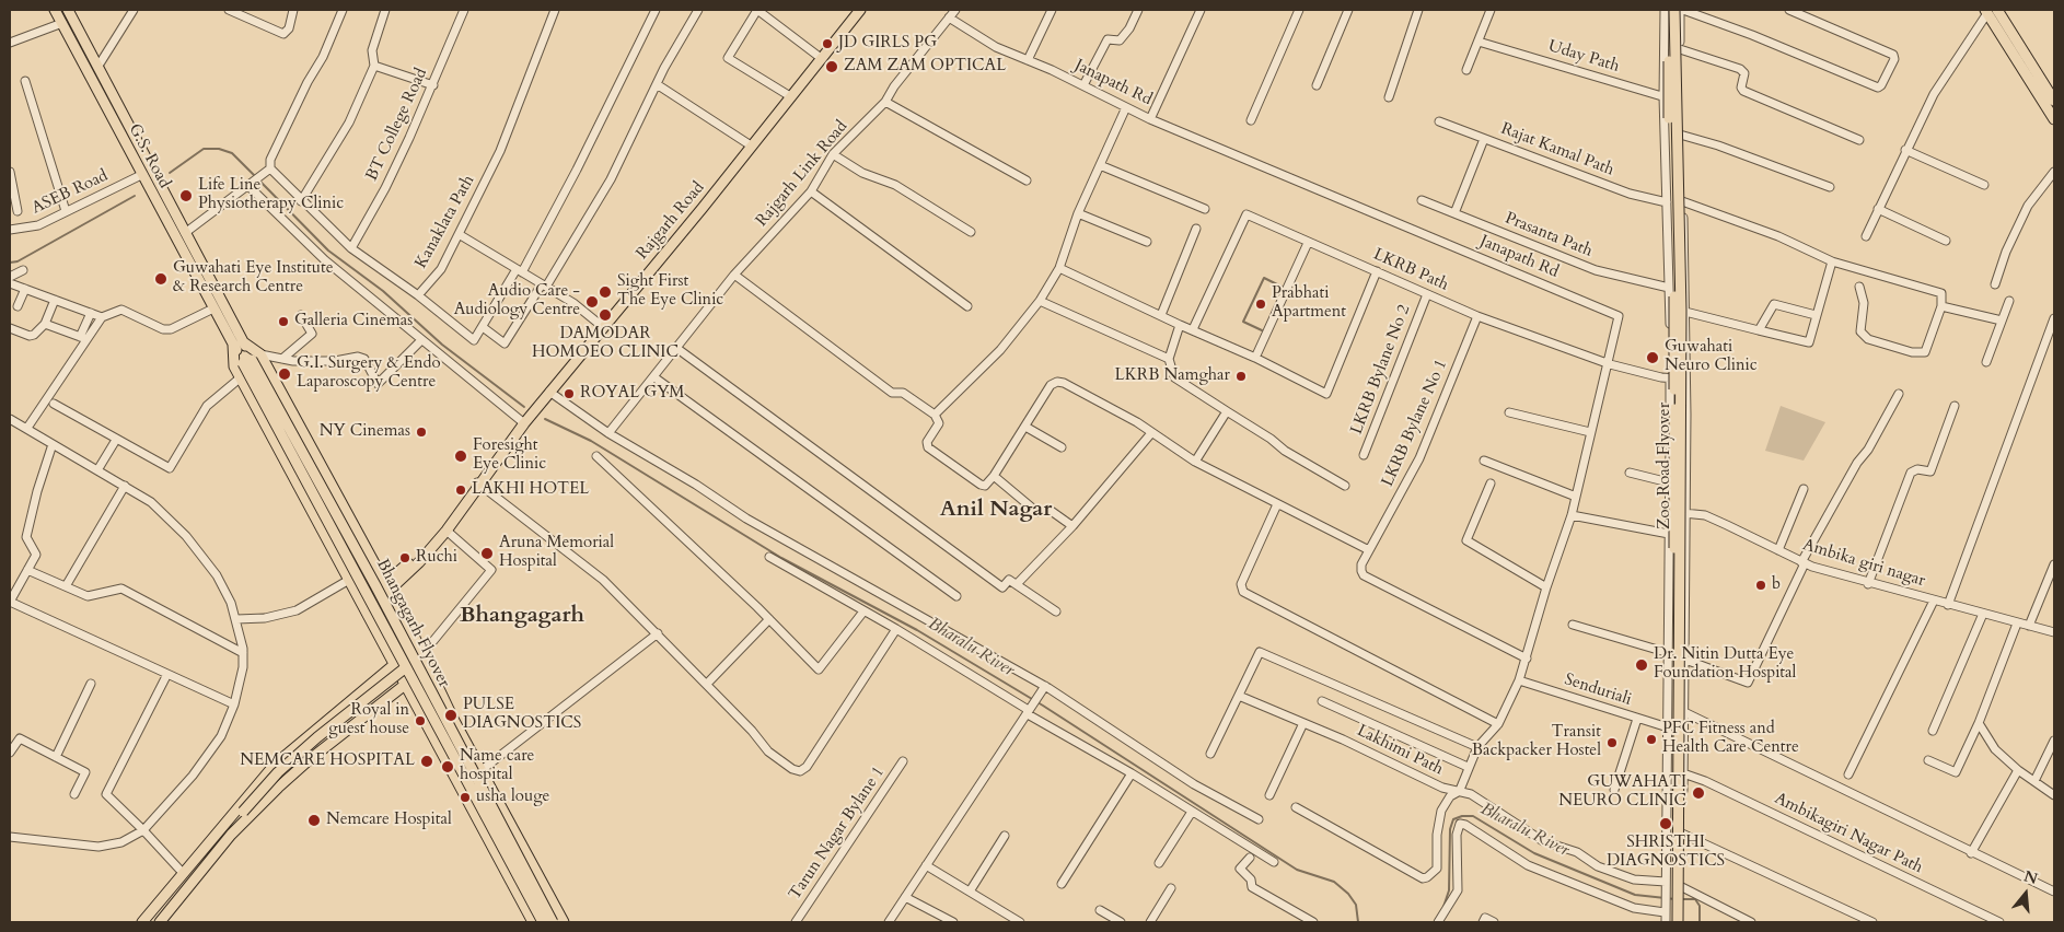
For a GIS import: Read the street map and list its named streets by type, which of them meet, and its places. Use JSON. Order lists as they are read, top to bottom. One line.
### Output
{"streets":{"main road":["G.S. Road","Rajgarh Road","Zoo Road Flyover","Bhangagarh Flyover"],"street":["Uday Path","Janapath Rd","BT College Road","Rajat Kamal Path","Rajgarh Link Road","ASEB Road","Kanaklata Path","Prasanta Path","LKRB Path","LKRB Bylane No 2","LKRB Bylane No 1","Ambika giri nagar","Senduriali","Lakhimi Path","Tarun Nagar Bylane 1","Ambikagiri Nagar Path"]},"crossings":[["Janapath Rd","Rajgarh Link Road"],["Janapath Rd","LKRB Path"],["Janapath Rd","LKRB Bylane No 1"],["Janapath Rd","Senduriali"],["Janapath Rd","Lakhimi Path"],["BT College Road","Kanaklata Path"],["G.S. Road","ASEB Road"],["G.S. Road","Bhangagarh Flyover"],["LKRB Path","LKRB Bylane No 2"],["LKRB Path","LKRB Bylane No 1"]],"districts":["Anil Nagar","Bhangagarh"],"water":["Bharalu River"],"places":["JD GIRLS PG","ZAM ZAM OPTICAL","Life Line Physiotherapy Clinic","Guwahati Eye Institute & Research Centre","Sight First The Eye Clinic","Audio Care - Audiology Centre","Prabhati Apartment","DAMODAR HOMOEO CLINIC","Galleria Cinemas","Guwahati Neuro Clinic","G.I. Surgery & Endo Laparoscopy Centre","LKRB Namghar","ROYAL GYM","NY Cinemas","Foresight Eye Clinic","LAKHI HOTEL","Aruna Memorial Hospital","Ruchi","b","Dr. Nitin Dutta Eye Foundation Hospital","PULSE DIAGNOSTICS","Royal in guest house","PFC Fitness and Health Care Centre","Transit Backpacker Hostel","NEMCARE HOSPITAL","Name care hospital","GUWAHATI NEURO CLINIC","usha louge","Nemcare Hospital","SHRISTHI DIAGNOSTICS"],"north":"top"}
